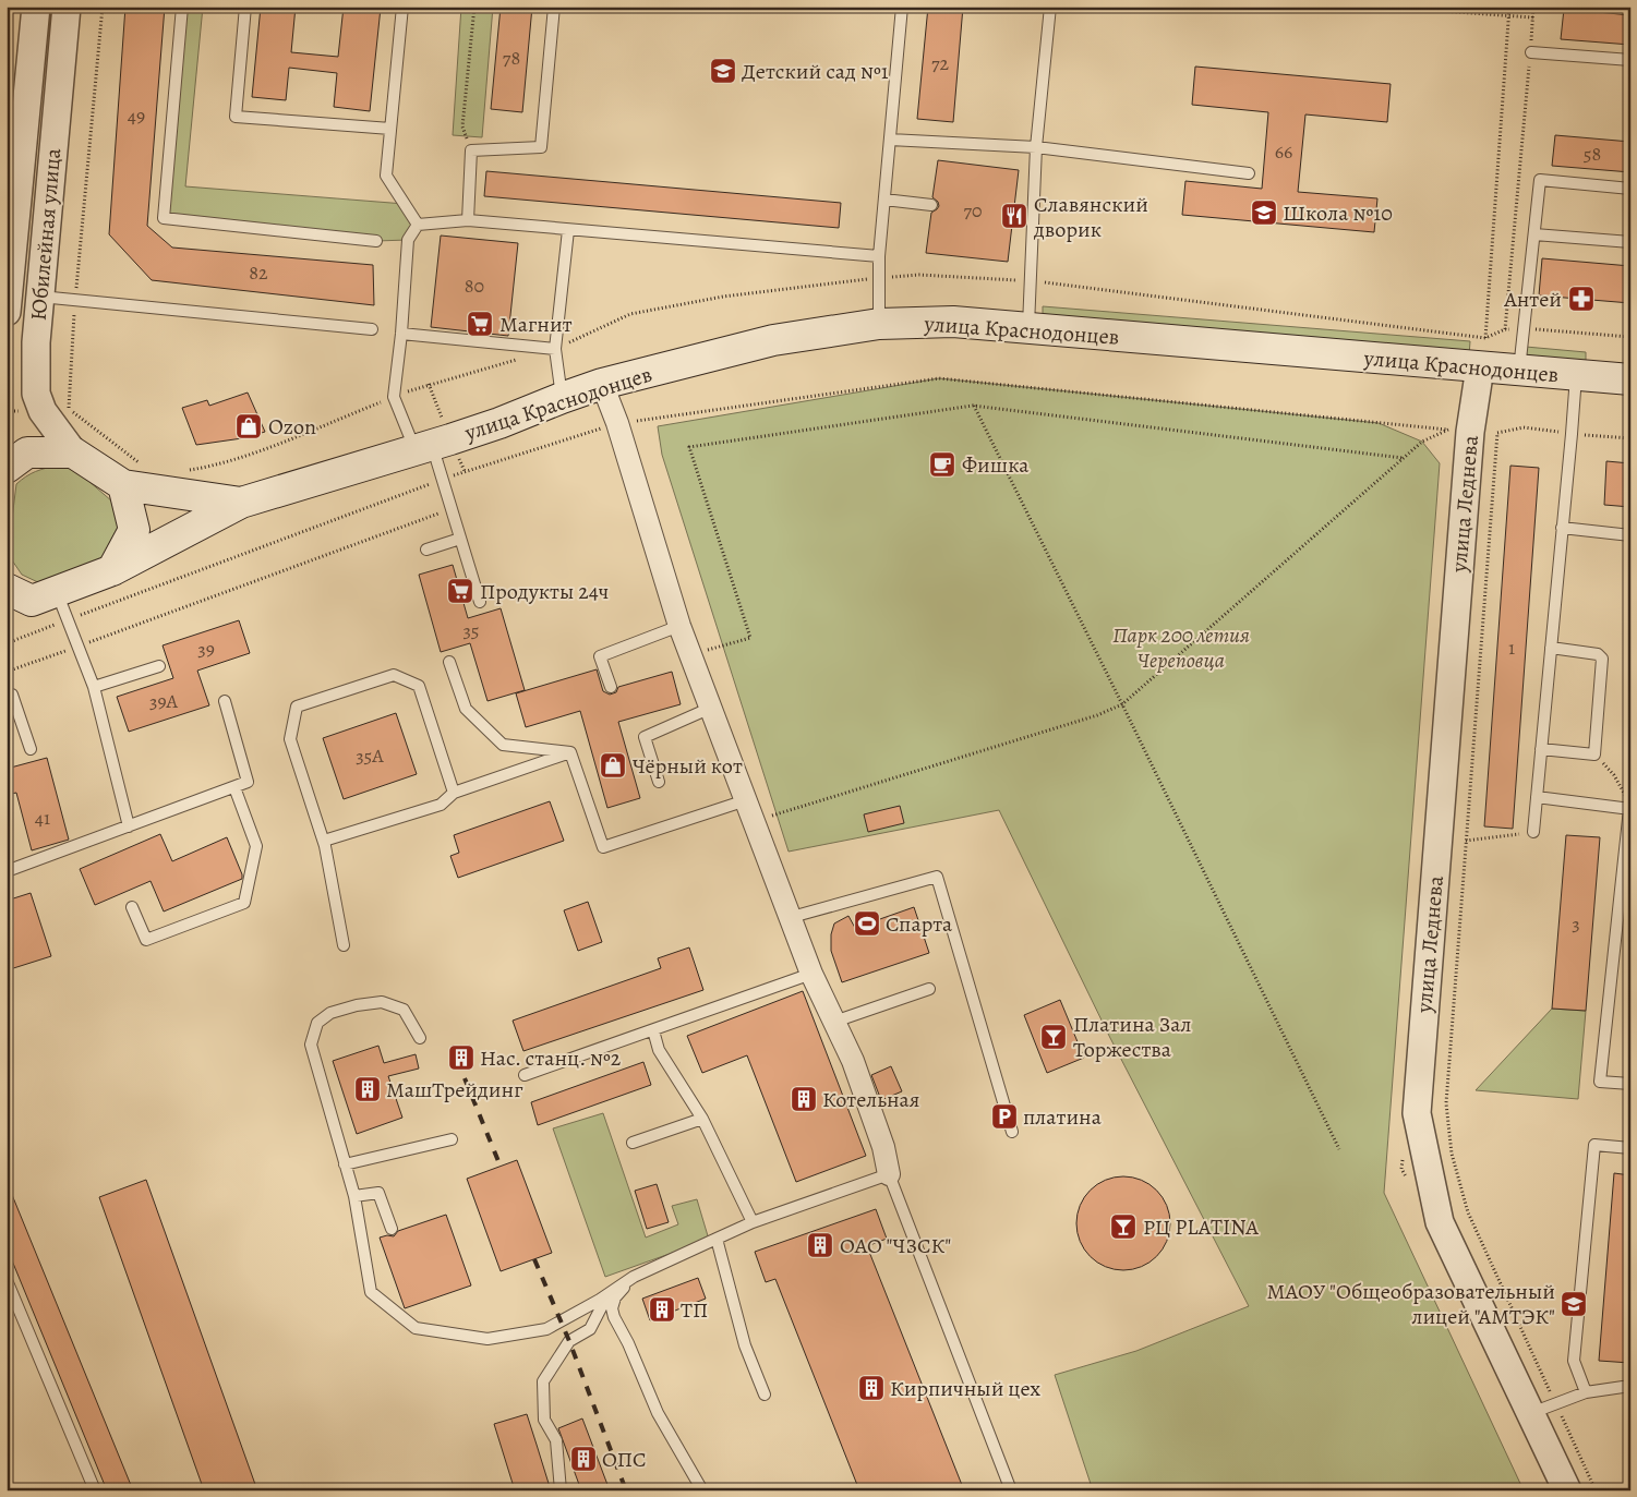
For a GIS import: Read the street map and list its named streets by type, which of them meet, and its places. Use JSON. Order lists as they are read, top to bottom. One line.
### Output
{"streets":{"main road":["улица Краснодонцев"],"street":["Юбилейная улица","улица Леднева"]},"crossings":[["улица Краснодонцев","улица Леднева"]],"parks":["Парк 200 летия Череповца"],"places":{"school or university":["Детский сад №1","Школа №10","МАОУ \"Общеобразовательный лицей \"АМТЭК\""],"restaurant":["Славянский дворик"],"pharmacy":["Антей"],"supermarket":["Магнит","Продукты 24ч"],"shop":["Ozon","Чёрный кот"],"cafe":["Фишка"],"sports":["Спарта"],"bar":["Платина Зал Торжества","РЦ PLATINA"],"building":["Нас. станц. №2","МашТрейдинг","Котельная","ОАО \"ЧЗСК\"","ТП","Кирпичный цех","ОПС"],"parking":["платина"]},"house_numbers":["78","72","49","66","58","70","82","80","35","1","39","39А","35А","41","3"]}
